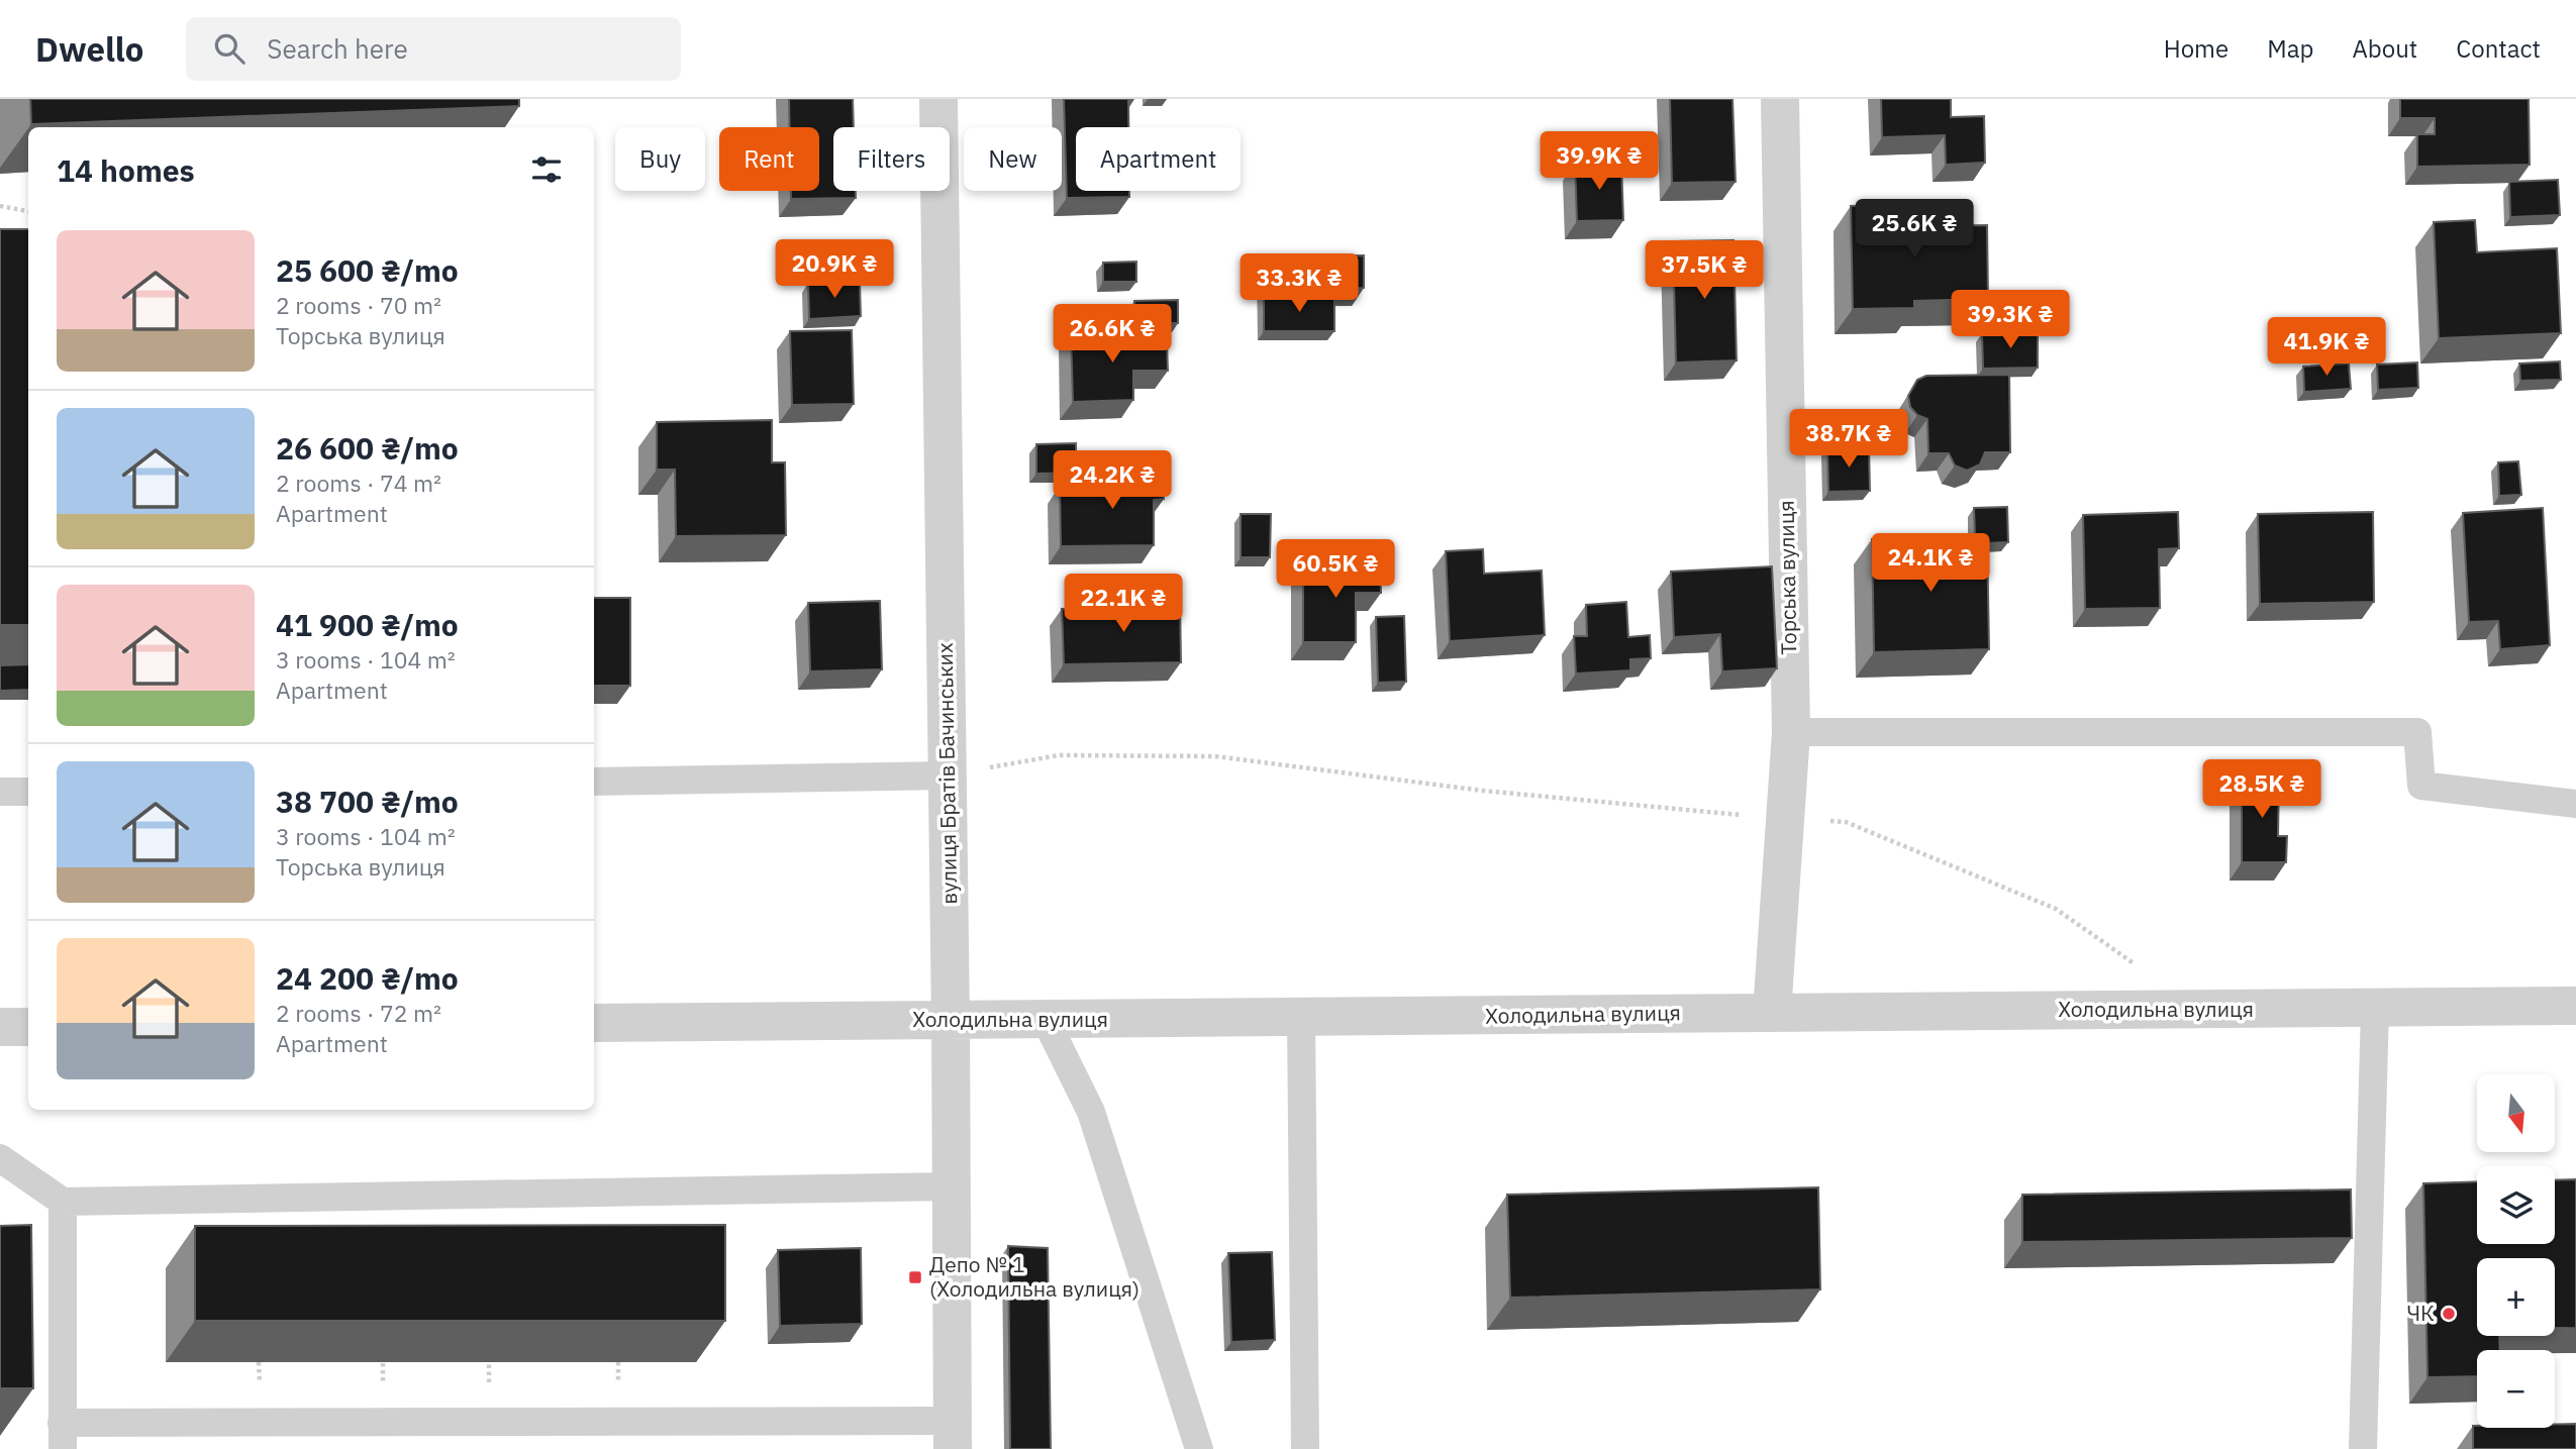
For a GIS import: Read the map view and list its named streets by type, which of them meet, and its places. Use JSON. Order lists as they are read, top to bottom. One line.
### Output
{"streets":{"street":["Торська вулиця","вулиця Братів Бачинських","Холодильна вулиця"]},"crossings":[["Торська вулиця","Холодильна вулиця"],["вулиця Братів Бачинських","Холодильна вулиця"]],"places":{"transit":["Депо № 1 (Холодильна вулиця)"],"other":["ЧК"]},"north":"bottom","page":{"header":"Dwello","search":"Search here","nav":["Home","Map","About","Contact"],"chip":["Buy","Rent","Filters","New","Apartment"],"heading":"14 homes","price":["39.9K ₴","25.6K ₴","20.9K ₴","37.5K ₴","33.3K ₴","39.3K ₴","26.6K ₴","41.9K ₴","38.7K ₴","24.2K ₴","24.1K ₴","60.5K ₴","22.1K ₴","28.5K ₴"],"list":[{"name":"25 600 ₴/mo","note":"2 rooms · 70 m² · Торська вулиця"},{"name":"26 600 ₴/mo","note":"2 rooms · 74 m² · Apartment"},{"name":"41 900 ₴/mo","note":"3 rooms · 104 m² · Apartment"},{"name":"38 700 ₴/mo","note":"3 rooms · 104 m² · Торська вулиця"},{"name":"24 200 ₴/mo","note":"2 rooms · 72 m² · Apartment"}],"map_buttons":["+","−"]}}
